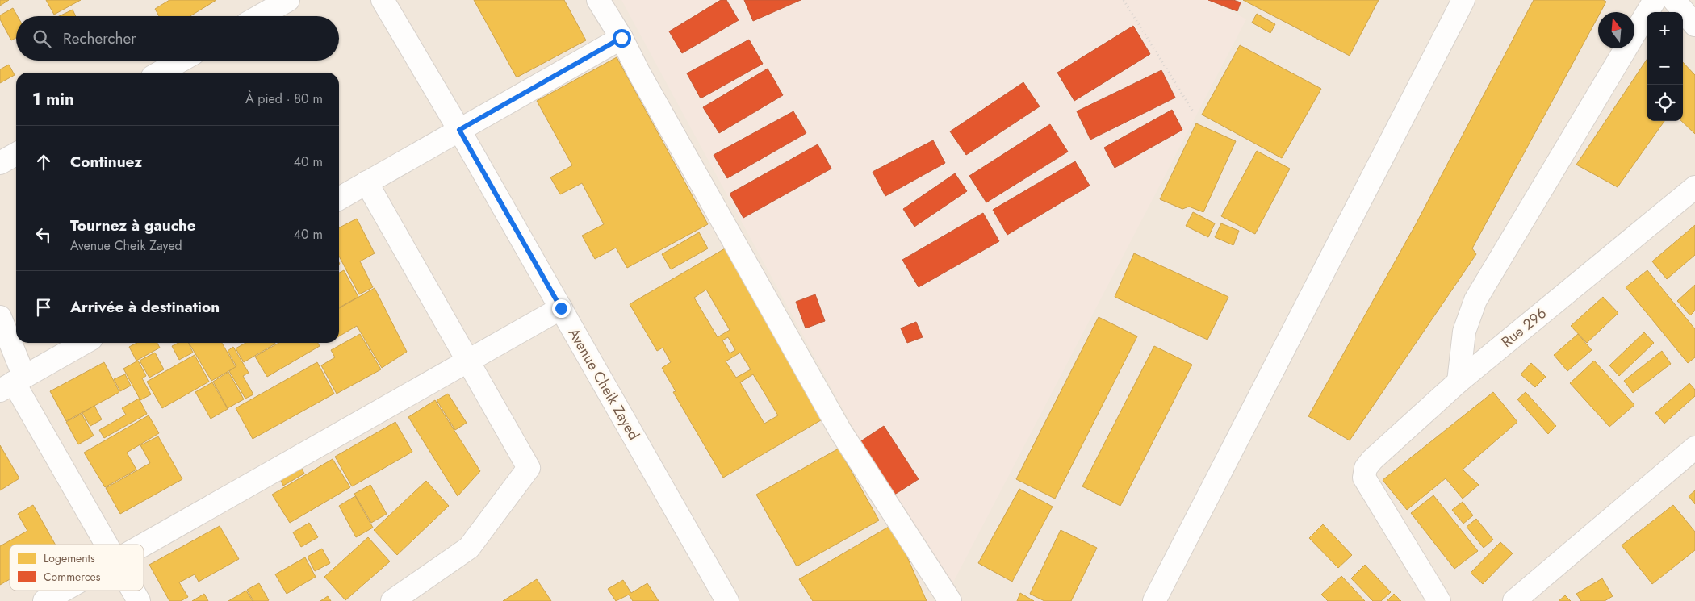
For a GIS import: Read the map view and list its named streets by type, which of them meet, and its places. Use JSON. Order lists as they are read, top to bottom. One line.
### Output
{"streets":{"street":["Rue 296","Avenue Cheik Zayed"]},"legend":["Logements","Commerces"],"north":"top","page":{"map_buttons":["+","−"],"search":"Rechercher","heading":["1 min","À pied · 80 m"],"list":[["Continuez","40 m"],["Tournez à gauche","Avenue Cheik Zayed","40 m"],"Arrivée à destination"]}}
